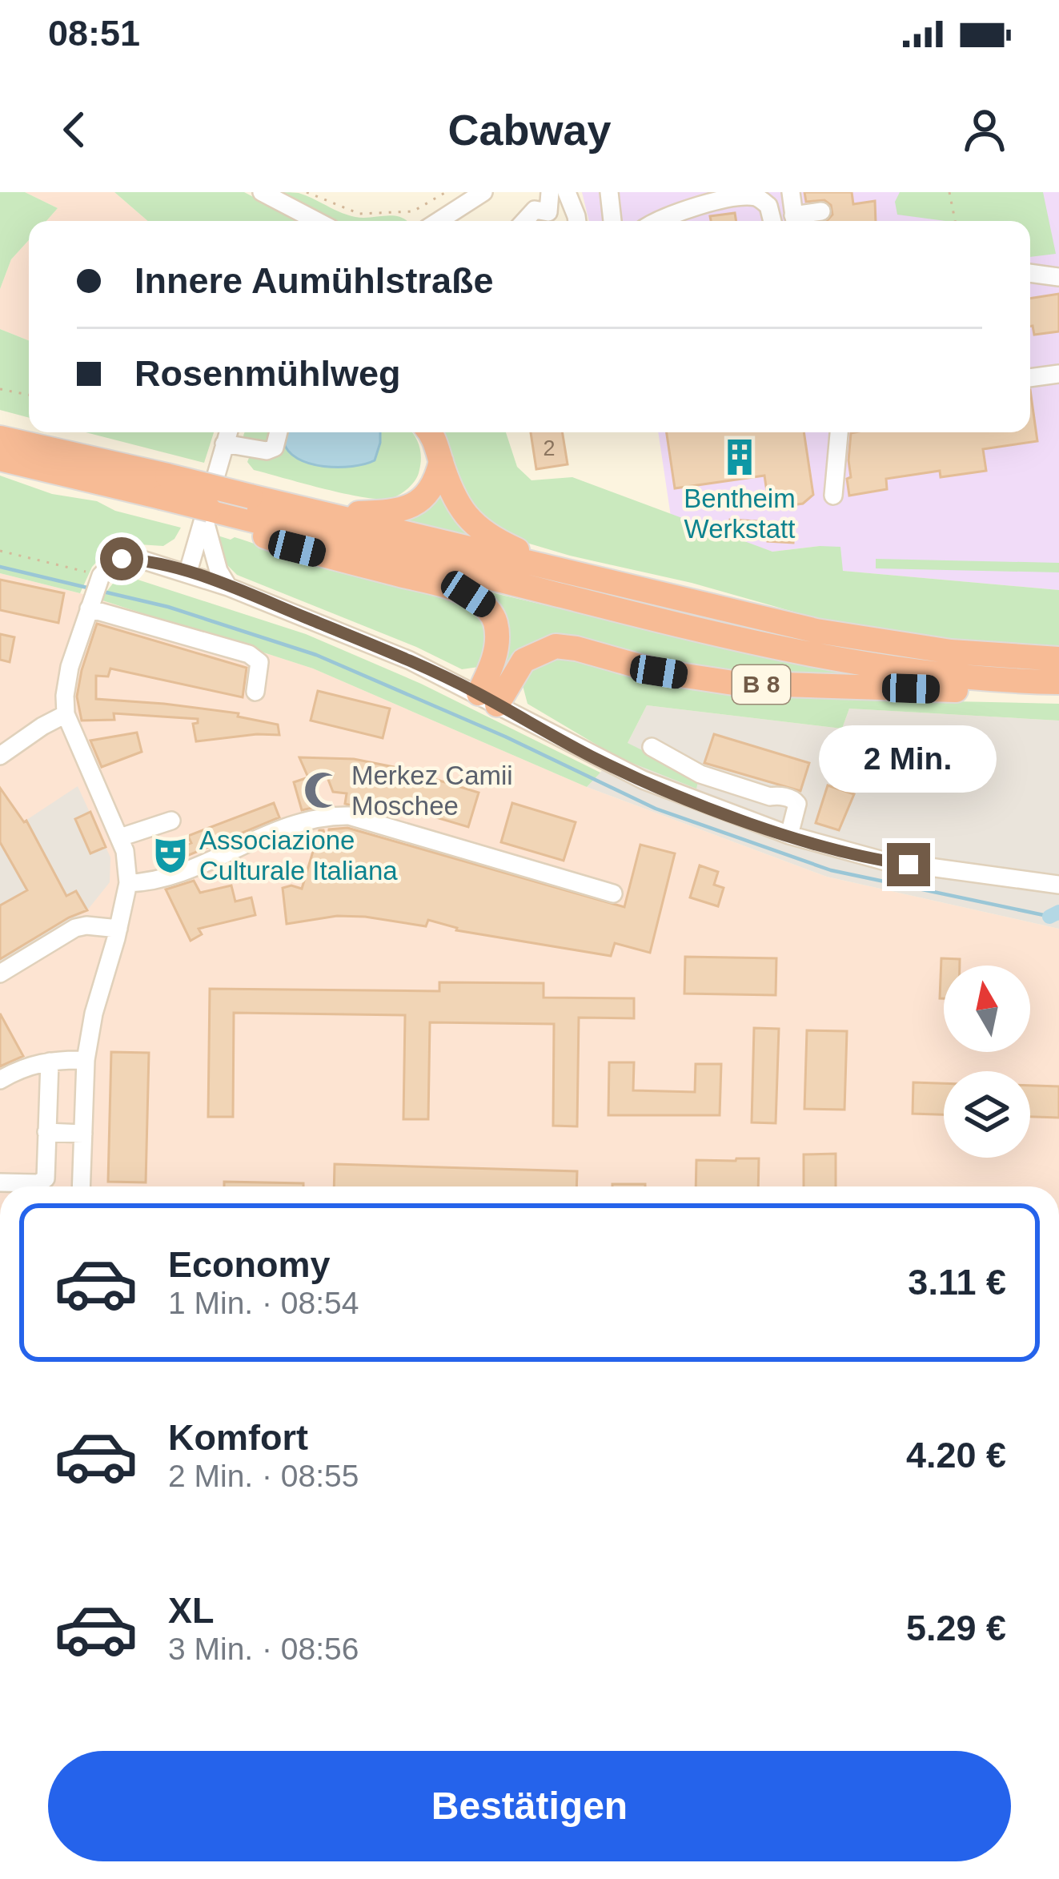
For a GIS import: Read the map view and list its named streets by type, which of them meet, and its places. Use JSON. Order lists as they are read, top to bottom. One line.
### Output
{"streets":{"highway":["B 8"]},"places":{"building":["Bentheim Werkstatt"],"mosque":["Merkez Camii Moschee"],"theatre":["Associazione Culturale Italiana"]},"house_numbers":["2"],"north":"top","page":{"status":"08:51","header":"Cabway","banner":["Innere Aumühlstraße","Rosenmühlweg"],"bubble":"2 Min.","list":[{"name":"Economy","note":"1 Min. · 08:54","value":"3.11 €"},{"name":"Komfort","note":"2 Min. · 08:55","value":"4.20 €"},{"name":"XL","note":"3 Min. · 08:56","value":"5.29 €"}],"buttons":"Bestätigen"}}
